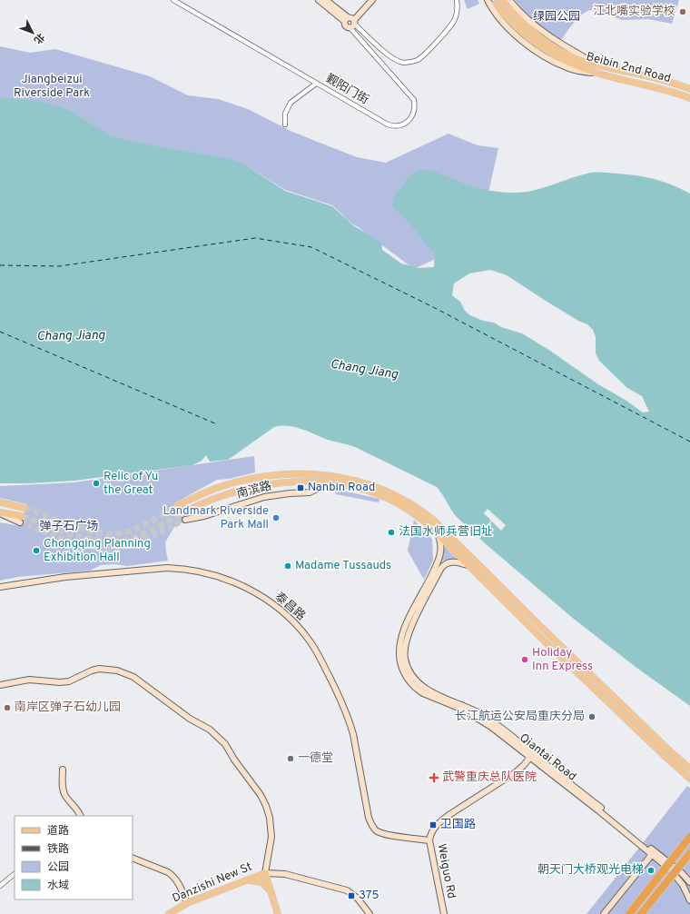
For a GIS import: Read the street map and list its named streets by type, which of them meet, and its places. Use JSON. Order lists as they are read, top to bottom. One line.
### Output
{"streets":{"main road":["Beibin 2nd Road","Danzishi New St"],"street":["觐阳门街","南滨路","泰昌路","Qiantai Road","Weiguo Rd"]},"crossings":[["泰昌路","Weiguo Rd"],["Qiantai Road","Weiguo Rd"]],"water":["Chang Jiang"],"parks":["绿园公园","Jiangbeizui Riverside Park","弹子石广场"],"places":{"other":["江北嘴实验学校","Relic of Yu the Great","Landmark Riverside Park Mall","法国水师兵营旧址","Chongqing Planning Exhibition Hall","Madame Tussauds","Holiday Inn Express","南岸区弹子石幼儿园","长江航运公安局重庆分局","一德堂","朝天门大桥观光电梯"],"transit":["Nanbin Road","卫国路","375"],"health":["武警重庆总队医院"]},"legend":["道路","铁路","公园","水域"],"north":"bottom right"}
